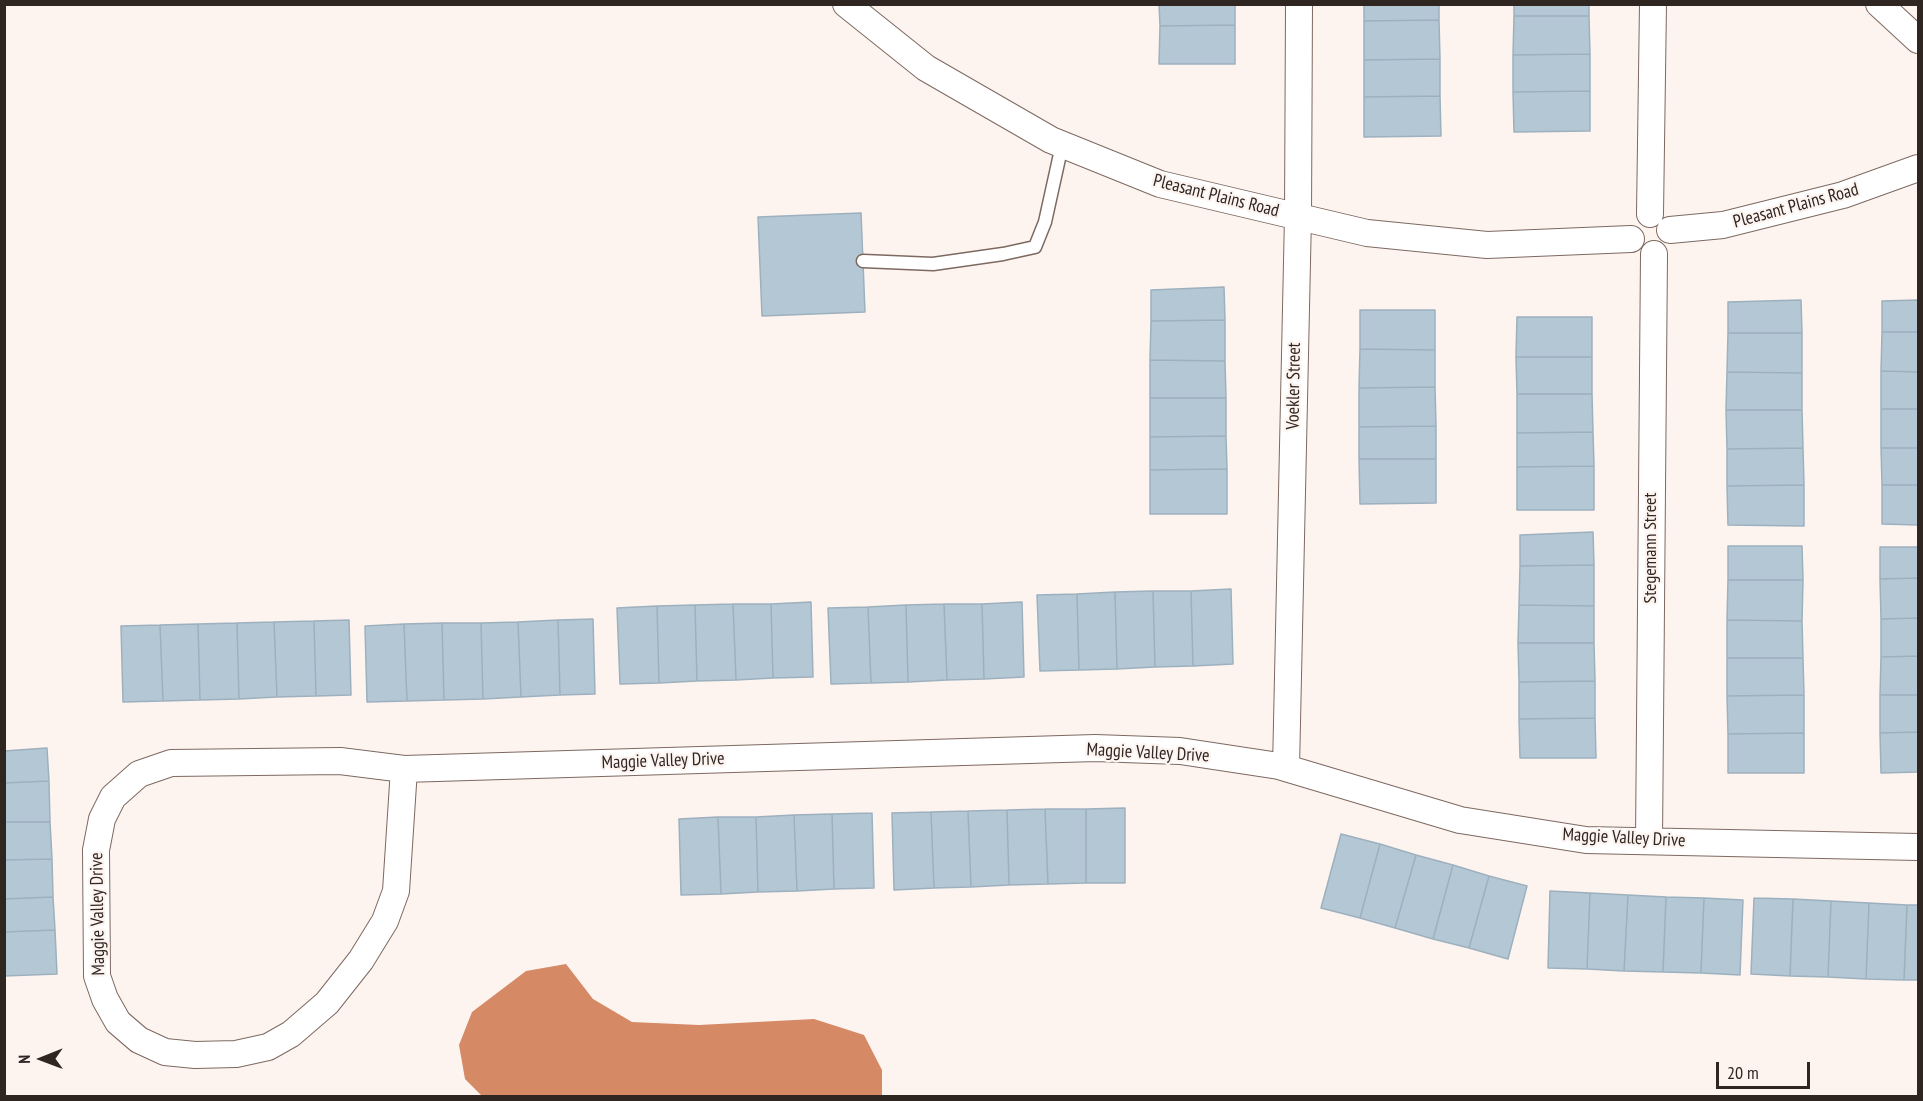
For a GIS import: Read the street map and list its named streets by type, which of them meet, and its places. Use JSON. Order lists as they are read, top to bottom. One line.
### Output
{"streets":{"street":["Pleasant Plains Road","Voekler Street","Stegemann Street","Maggie Valley Drive"]},"crossings":[["Pleasant Plains Road","Voekler Street"],["Pleasant Plains Road","Stegemann Street"],["Voekler Street","Maggie Valley Drive"],["Stegemann Street","Maggie Valley Drive"]],"scale_bar":"20 m","north":"left"}
